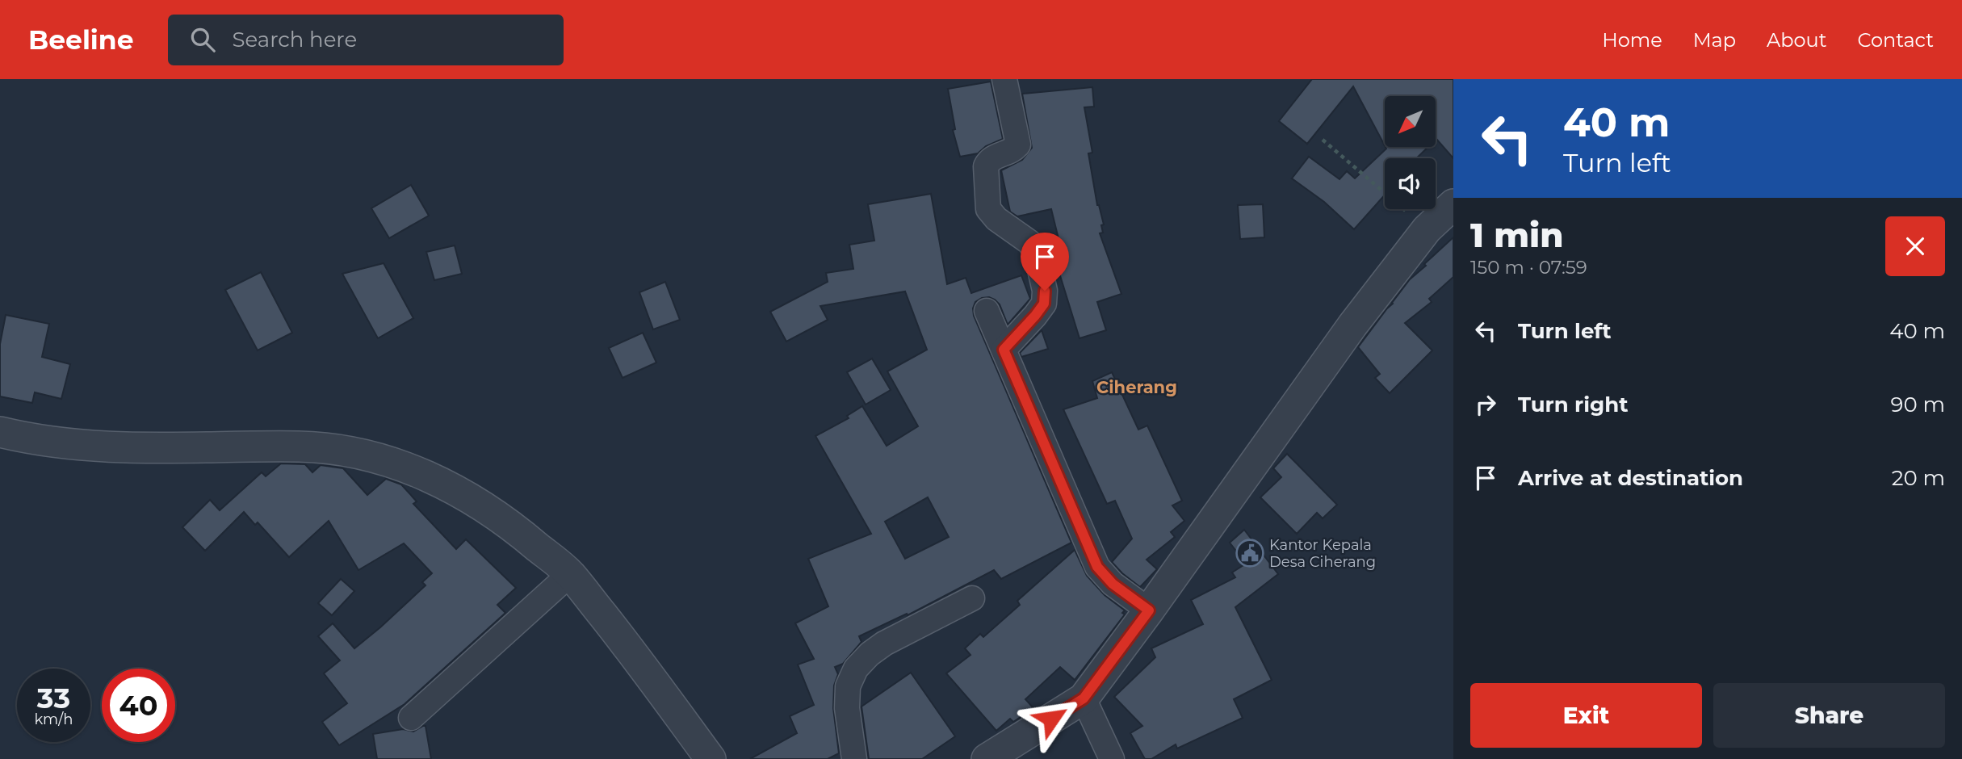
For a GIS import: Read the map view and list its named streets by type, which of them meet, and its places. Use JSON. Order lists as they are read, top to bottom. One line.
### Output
{"districts":["Ciherang"],"places":{"public building":["Kantor Kepala Desa Ciherang"]},"north":"bottom left","page":{"header":"Beeline","search":"Search here","nav":["Home","Map","About","Contact"],"turn":["40 m","Turn left"],"heading":["1 min","150 m · 07:59"],"list":[{"name":"Turn left","value":"40 m"},{"name":"Turn right","value":"90 m"},{"name":"Arrive at destination","value":"20 m"}],"speed":"33 km/h","limit":"40","buttons":["Exit","Share"]}}
